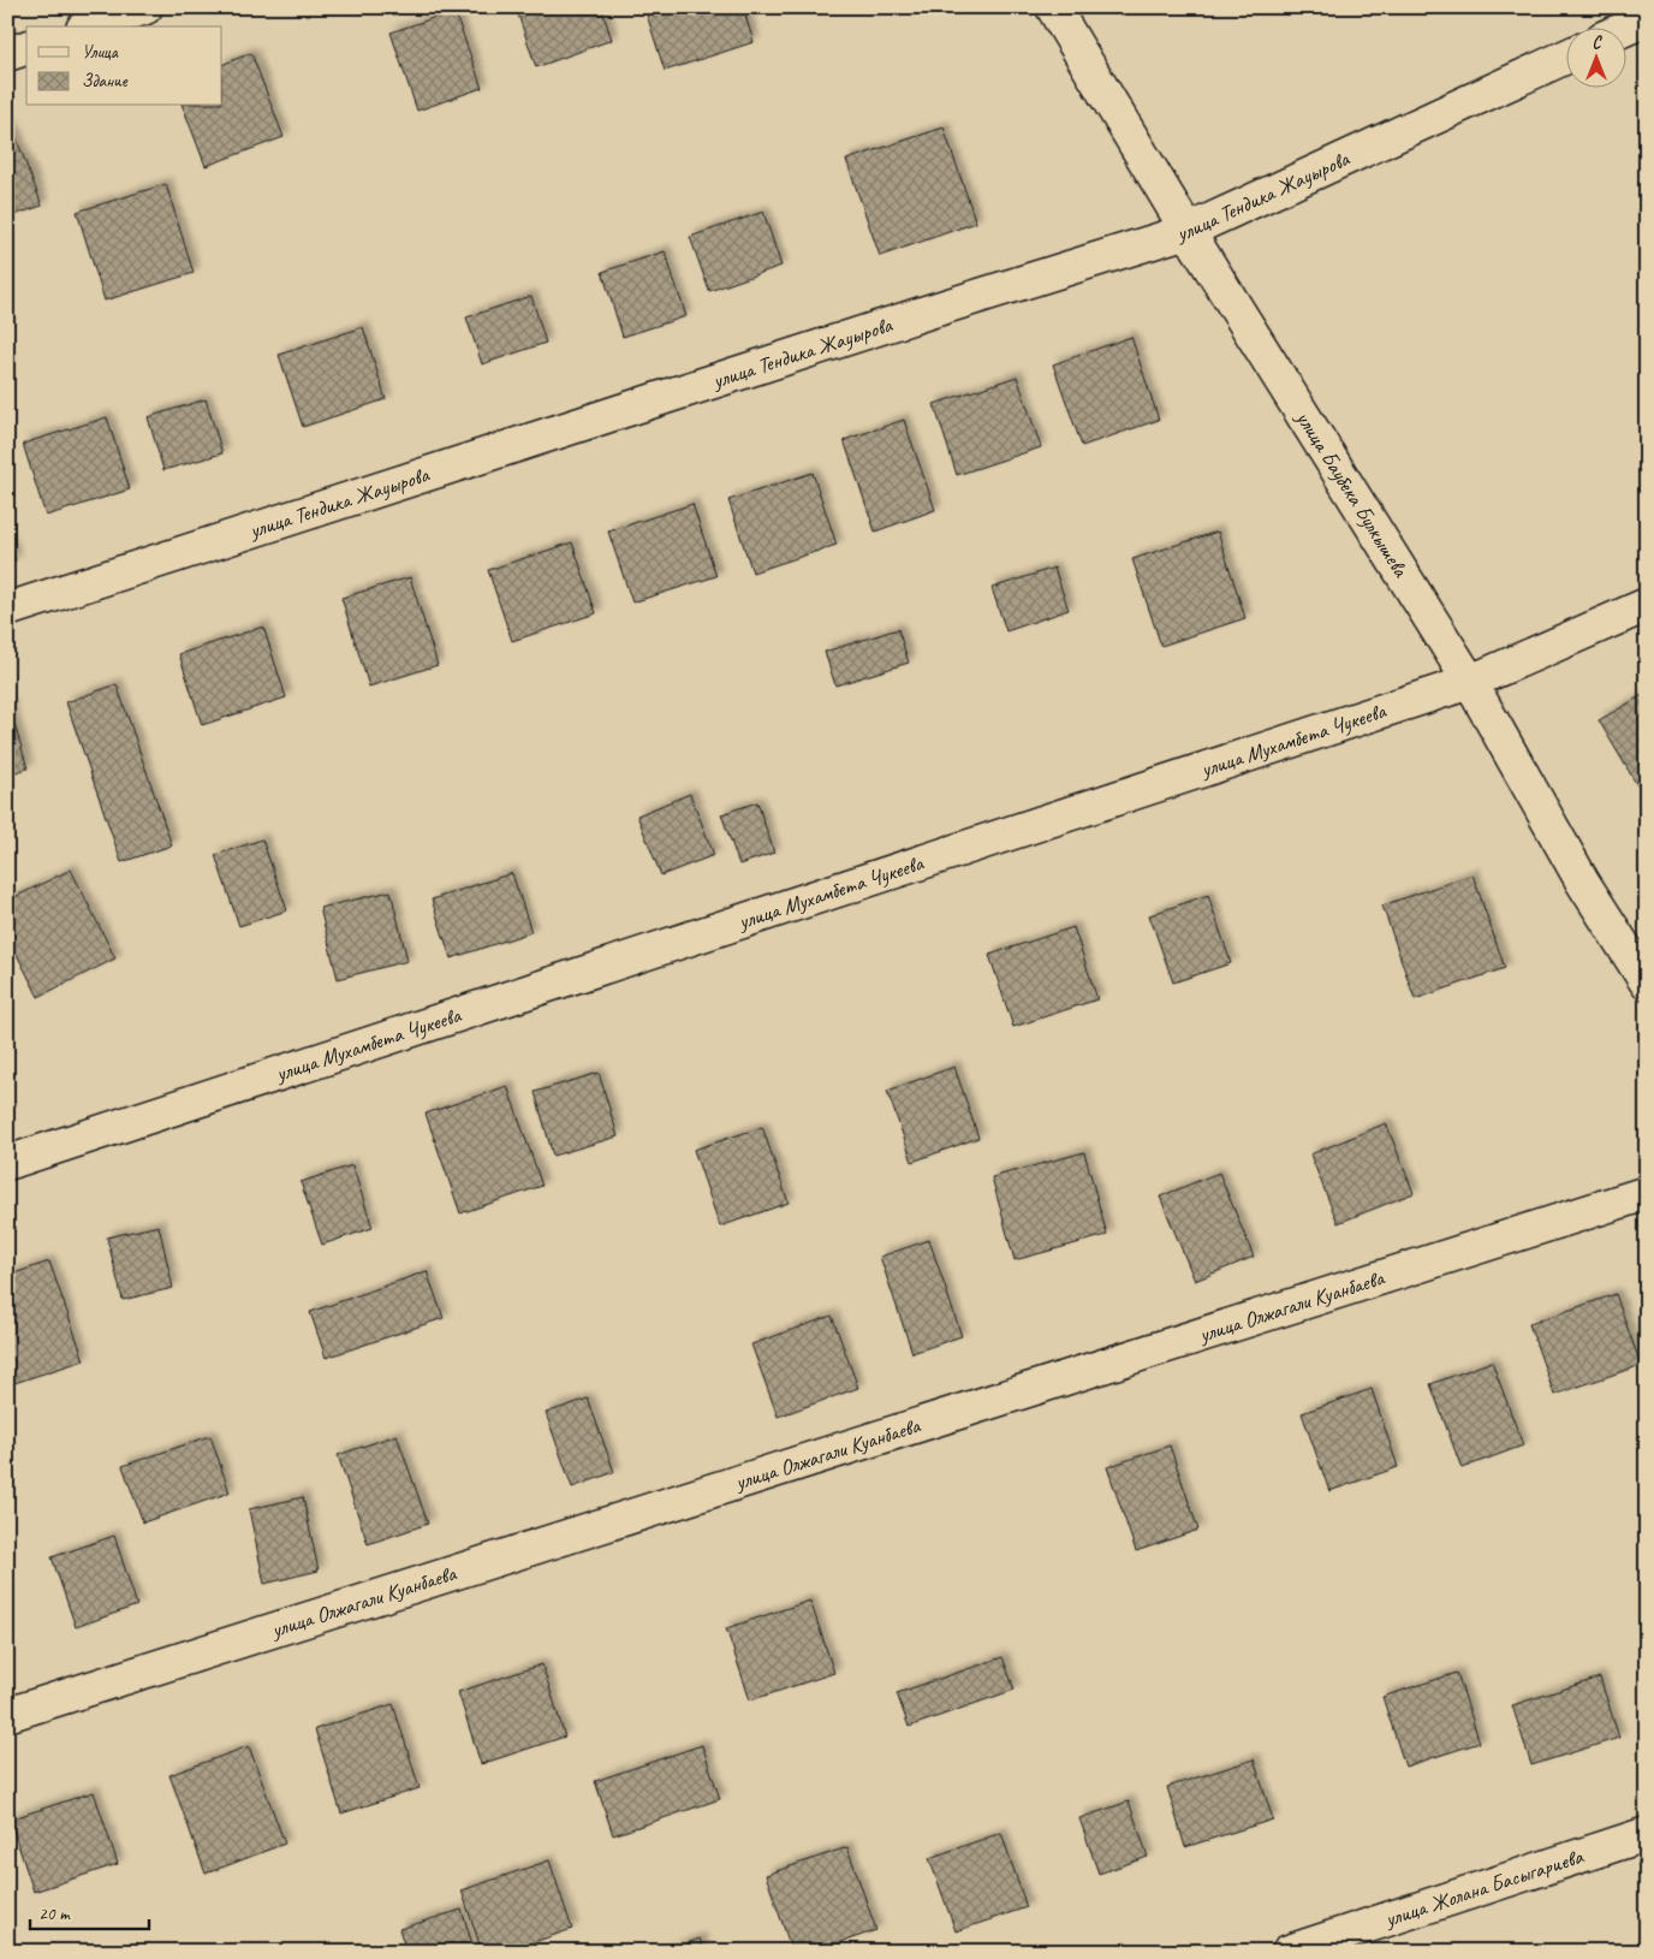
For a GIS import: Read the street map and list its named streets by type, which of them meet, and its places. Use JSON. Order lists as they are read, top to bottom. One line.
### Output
{"streets":{"street":["улица Тендика Жауырова","улица Баубека Булкышева","улица Мухамбета Чукеева","улица Олжагали Куанбаева","улица Жолана Басыгариева"]},"crossings":[["улица Тендика Жауырова","улица Баубека Булкышева"],["улица Баубека Булкышева","улица Мухамбета Чукеева"]],"legend":["Улица","Здание"],"scale_bar":"20 m","north":"top"}
